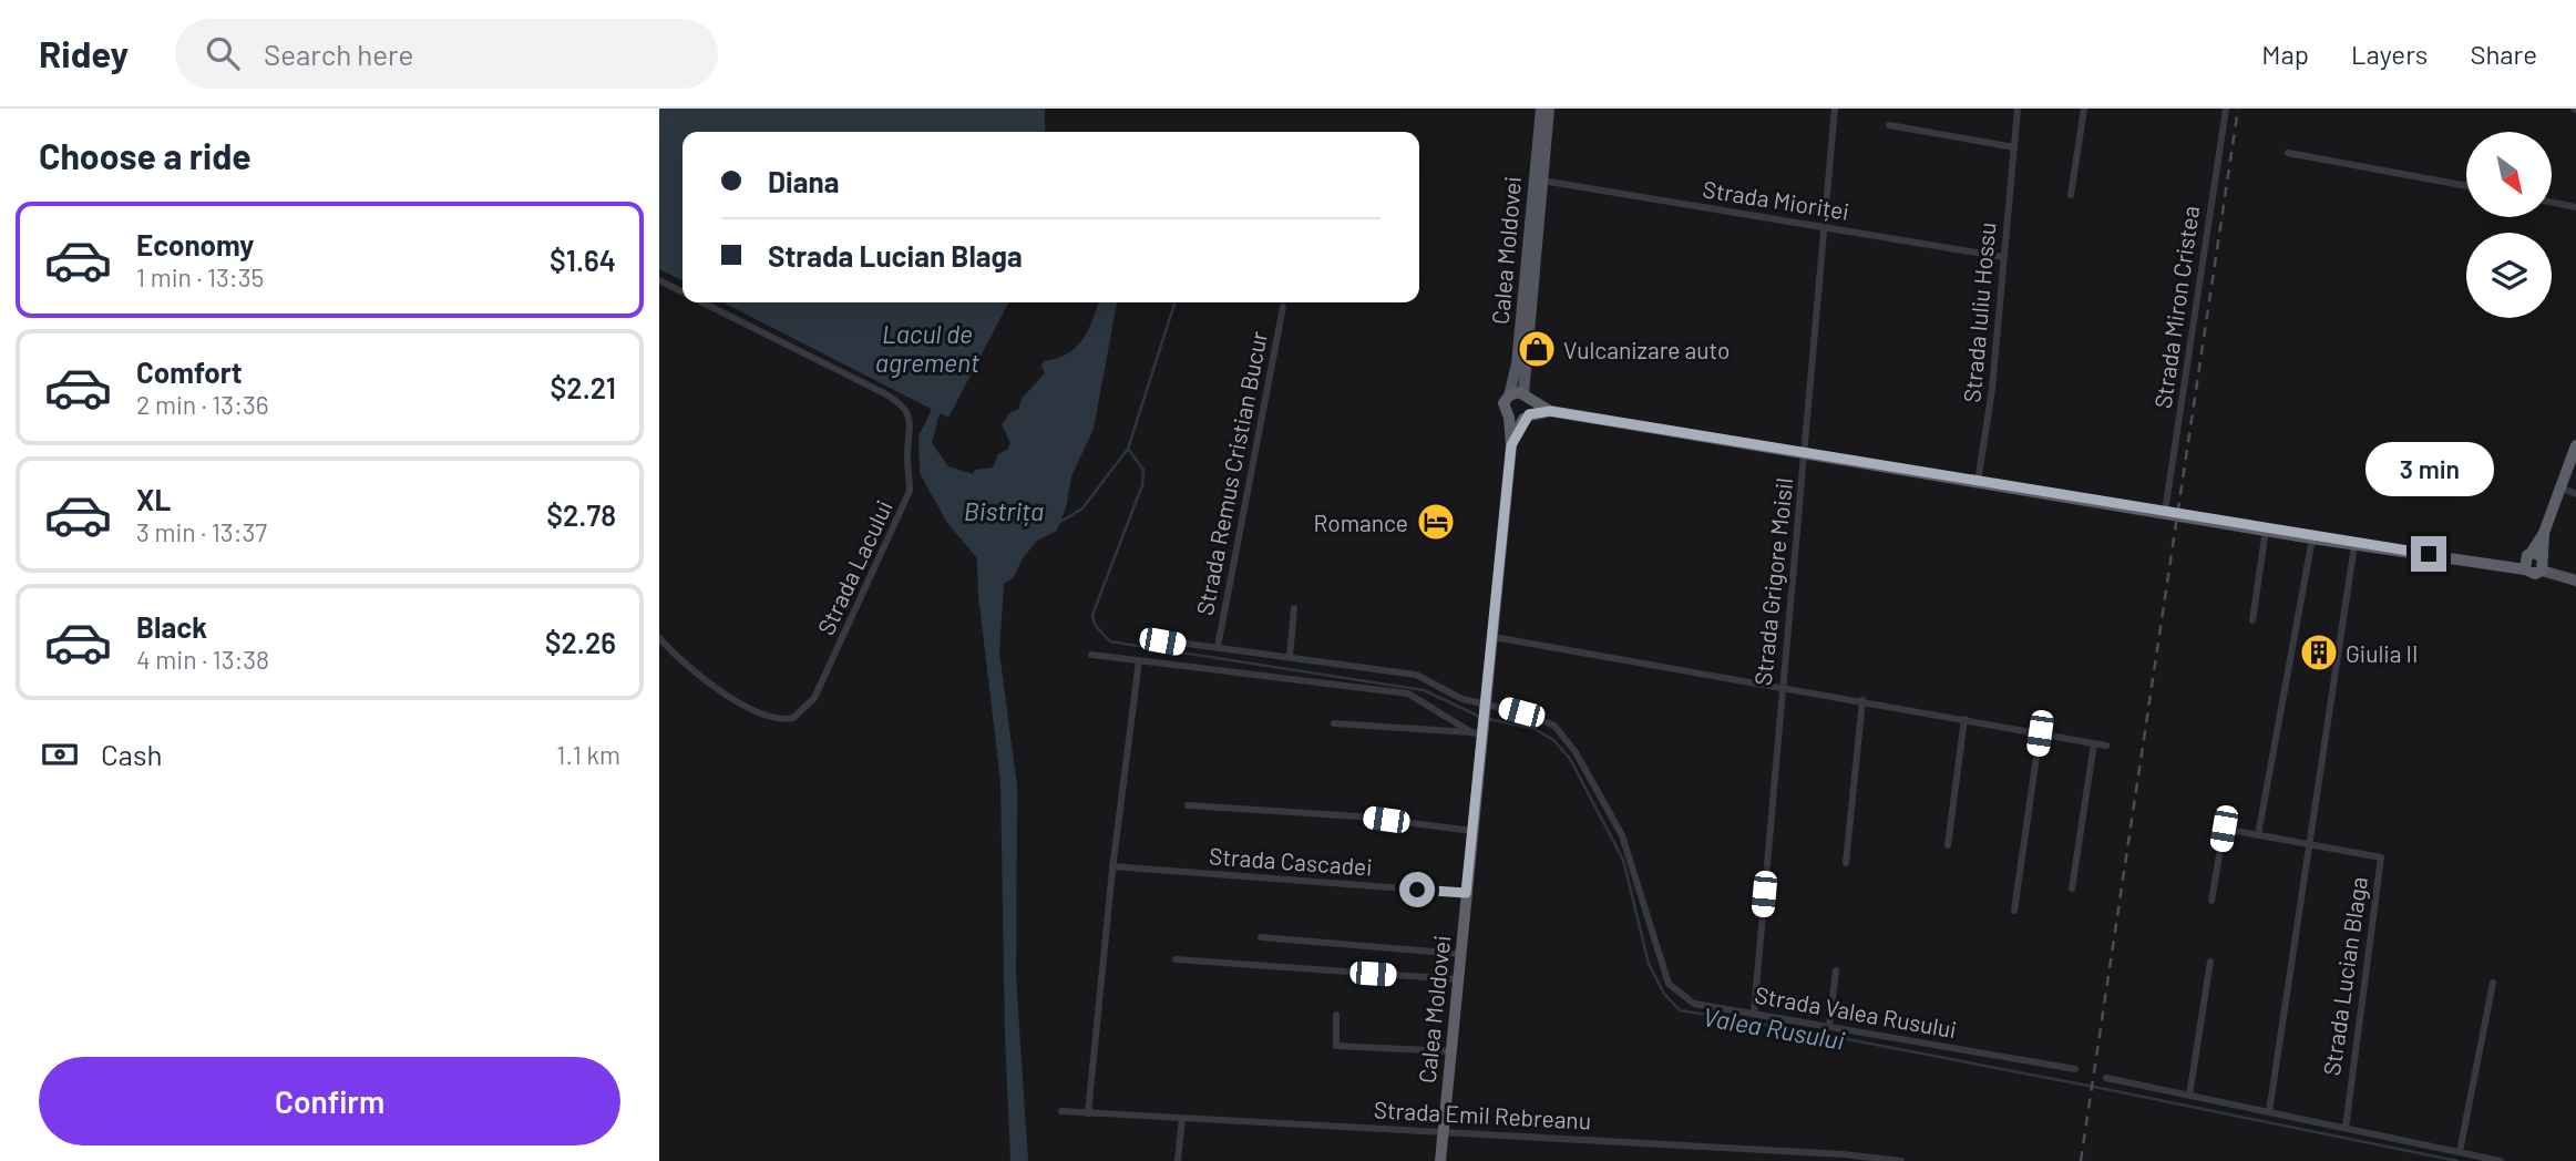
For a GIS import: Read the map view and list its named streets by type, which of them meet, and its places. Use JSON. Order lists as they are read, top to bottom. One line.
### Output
{"streets":{"highway":["Calea Moldovei"],"street":["Strada Mioriței","Strada Miron Cristea","Strada Iuliu Hossu","Strada Remus Cristian Bucur","Strada Lacului","Strada Grigore Moisil","Strada Cascadei","Strada Lucian Blaga","Strada Valea Rusului","Strada Emil Rebreanu"]},"crossings":[["Strada Mioriței","Calea Moldovei"],["Strada Mioriței","Strada Iuliu Hossu"],["Strada Mioriței","Strada Grigore Moisil"],["Calea Moldovei","Strada Cascadei"],["Calea Moldovei","Strada Valea Rusului"],["Calea Moldovei","Strada Emil Rebreanu"],["Strada Remus Cristian Bucur","Strada Valea Rusului"],["Strada Grigore Moisil","Strada Valea Rusului"]],"water":["Lacul de agrement","Bistrița","Valea Rusului"],"places":{"shop":["Vulcanizare auto"],"hotel":["Romance"],"building":["Giulia II"]},"north":"bottom right","page":{"header":"Ridey","search":"Search here","nav":["Map","Layers","Share"],"heading":"Choose a ride","banner":["Diana","Strada Lucian Blaga"],"list":[{"name":"Economy","note":"1 min · 13:35","value":"$1.64"},{"name":"Comfort","note":"2 min · 13:36","value":"$2.21"},{"name":"XL","note":"3 min · 13:37","value":"$2.78"},{"name":"Black","note":"4 min · 13:38","value":"$2.26"}],"bubble":"3 min","pay":["Cash","1.1 km"],"buttons":"Confirm"}}
